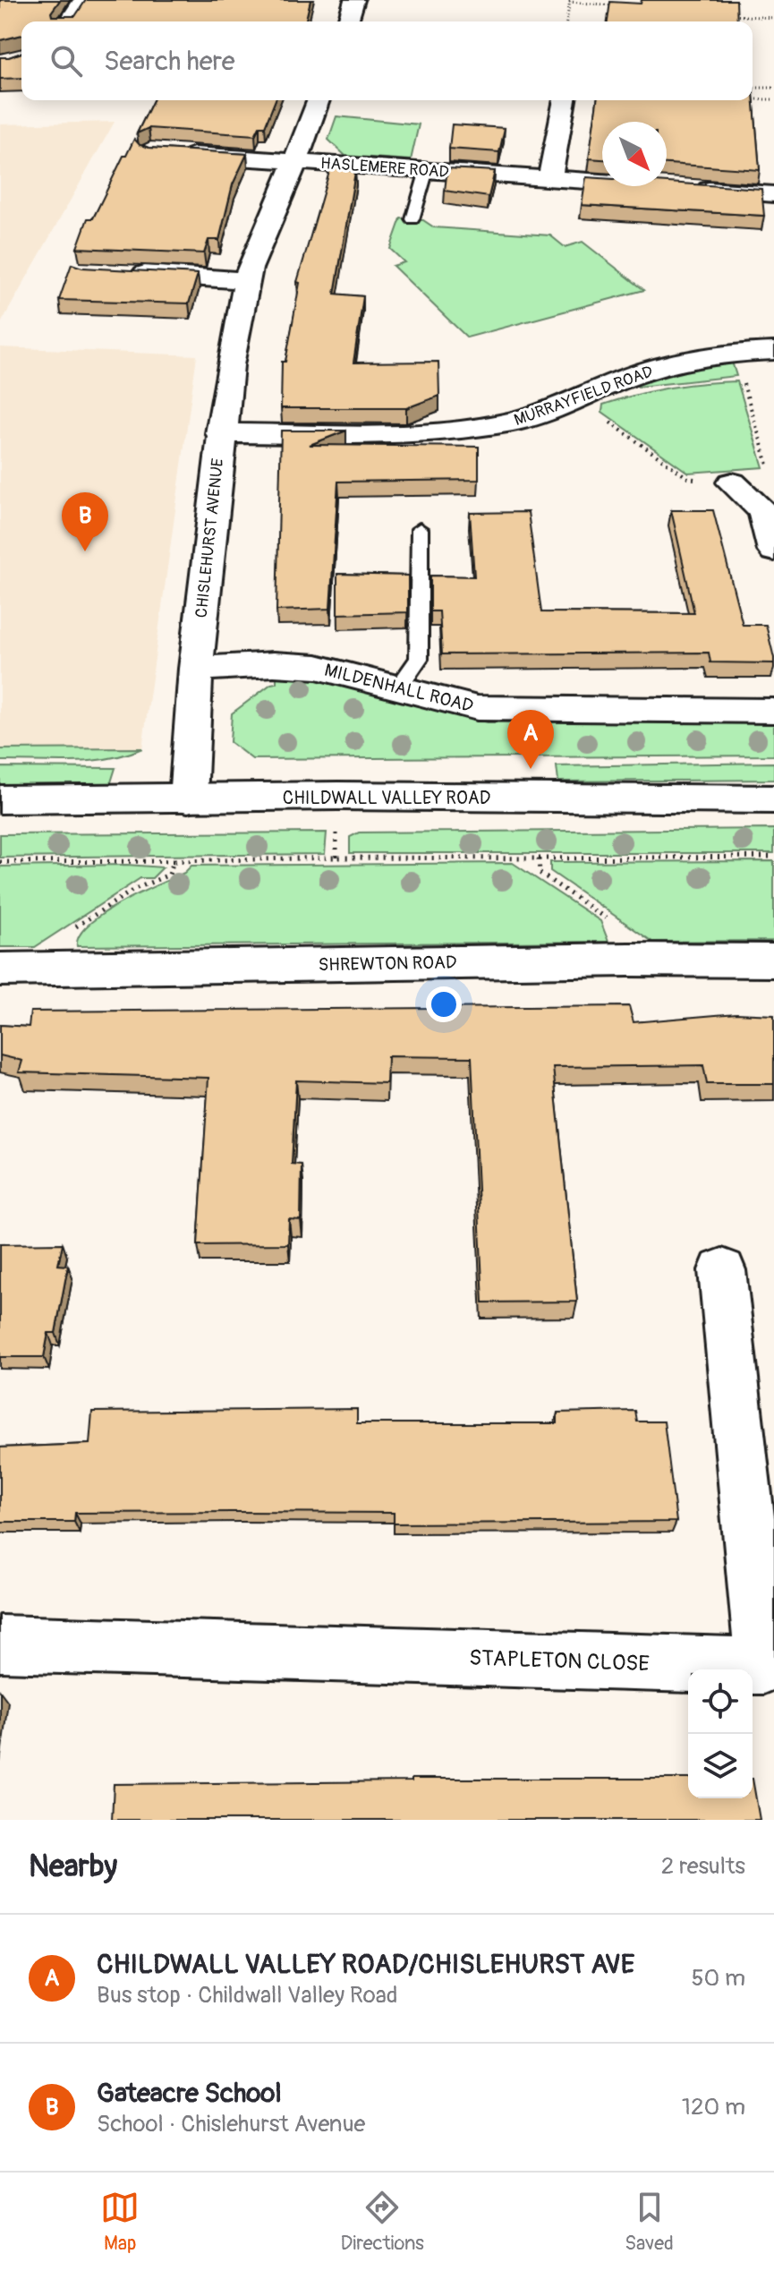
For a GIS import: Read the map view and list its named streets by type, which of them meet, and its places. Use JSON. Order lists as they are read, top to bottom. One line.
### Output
{"streets":{"street":["HASLEMERE ROAD","MURRAYFIELD ROAD","CHISLEHURST AVENUE","MILDENHALL ROAD","CHILDWALL VALLEY ROAD","SHREWTON ROAD","STAPLETON CLOSE"]},"crossings":[["HASLEMERE ROAD","CHISLEHURST AVENUE"],["MURRAYFIELD ROAD","CHISLEHURST AVENUE"],["CHISLEHURST AVENUE","MILDENHALL ROAD"],["CHISLEHURST AVENUE","CHILDWALL VALLEY ROAD"]],"north":"bottom right","page":{"search":"Search here","pins":["B","A"],"heading":["Nearby","2 results"],"list":[{"mark":"A","name":"CHILDWALL VALLEY ROAD/CHISLEHURST AVE","note":"Bus stop · Childwall Valley Road","value":"50 m"},{"mark":"B","name":"Gateacre School","note":"School · Chislehurst Avenue","value":"120 m"}],"nav":["Map","Directions","Saved"]}}
